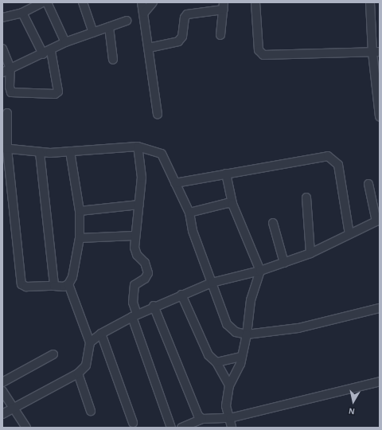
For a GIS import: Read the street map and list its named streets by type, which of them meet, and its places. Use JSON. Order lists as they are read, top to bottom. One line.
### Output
{"north":"bottom"}
